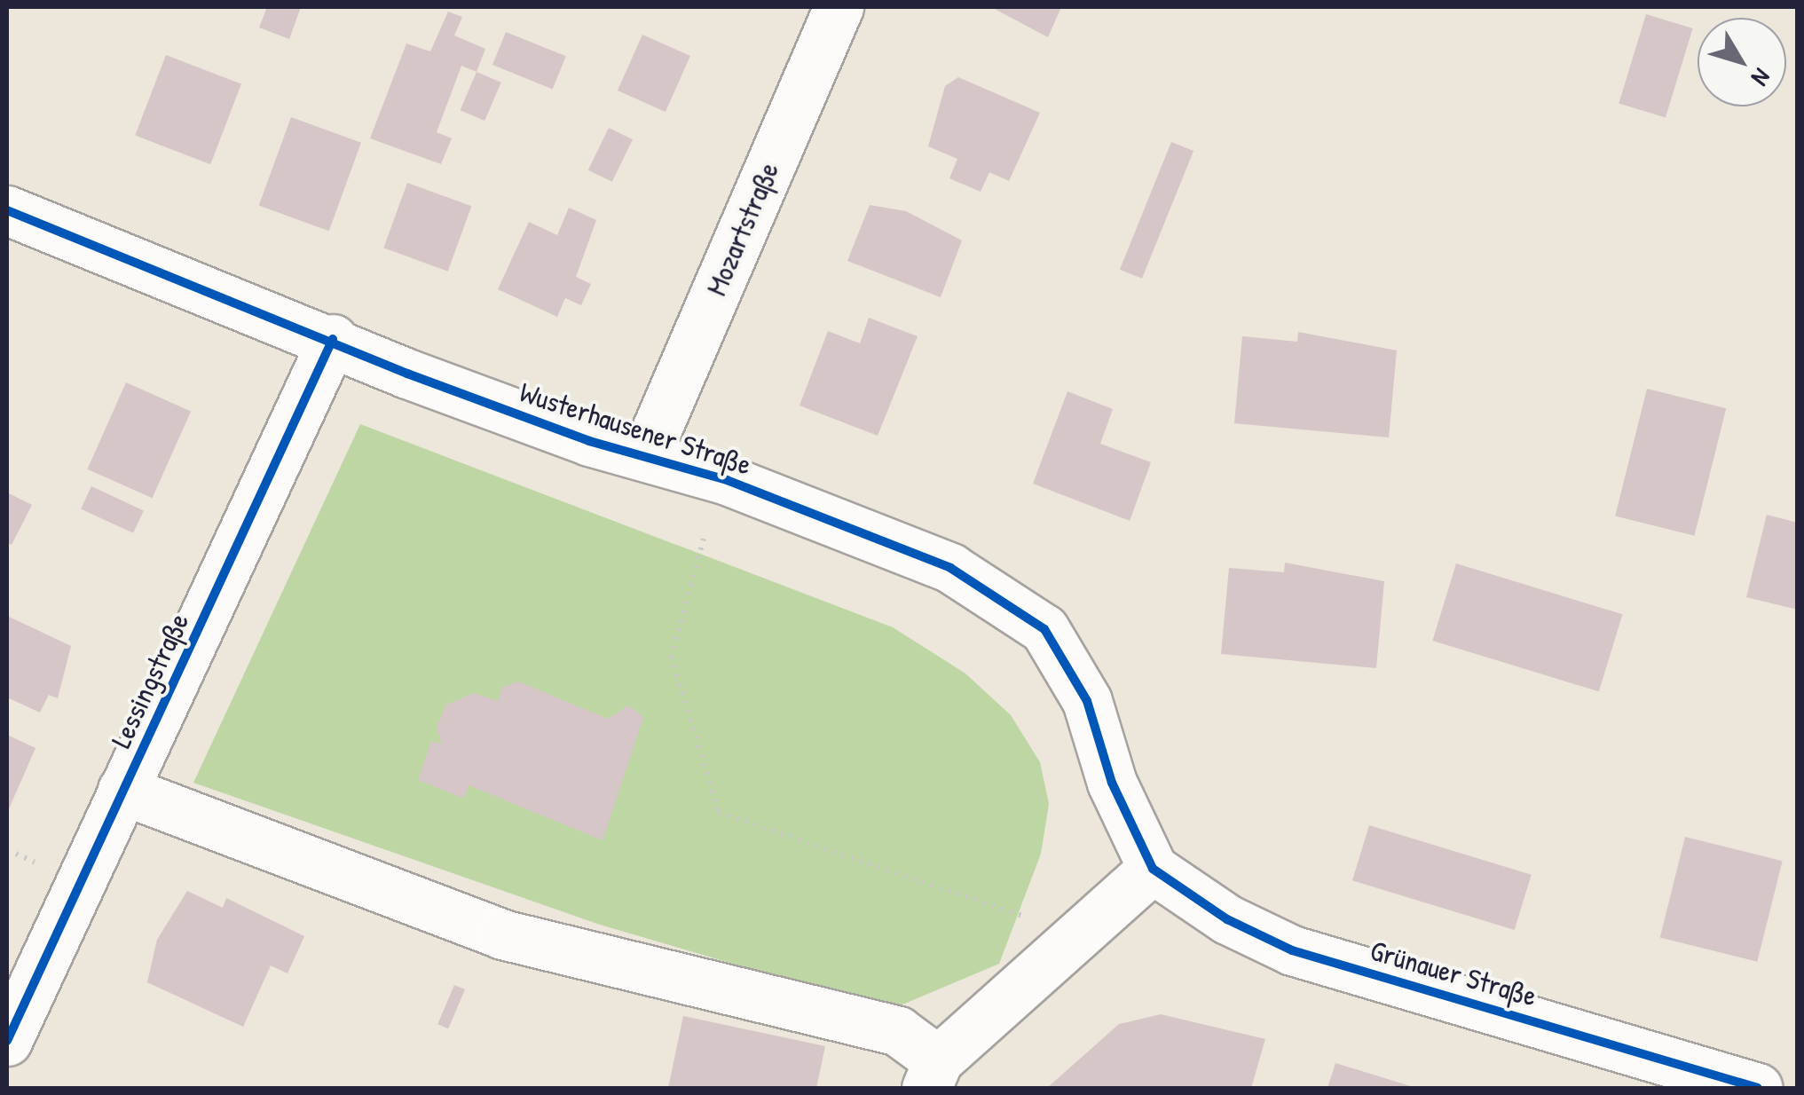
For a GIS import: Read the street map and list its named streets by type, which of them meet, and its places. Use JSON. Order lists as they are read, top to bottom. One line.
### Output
{"streets":{"street":["Mozartstraße","Wusterhausener Straße","Lessingstraße","Grünauer Straße"]},"crossings":[["Mozartstraße","Wusterhausener Straße"],["Wusterhausener Straße","Lessingstraße"],["Wusterhausener Straße","Grünauer Straße"]],"north":"bottom right"}
